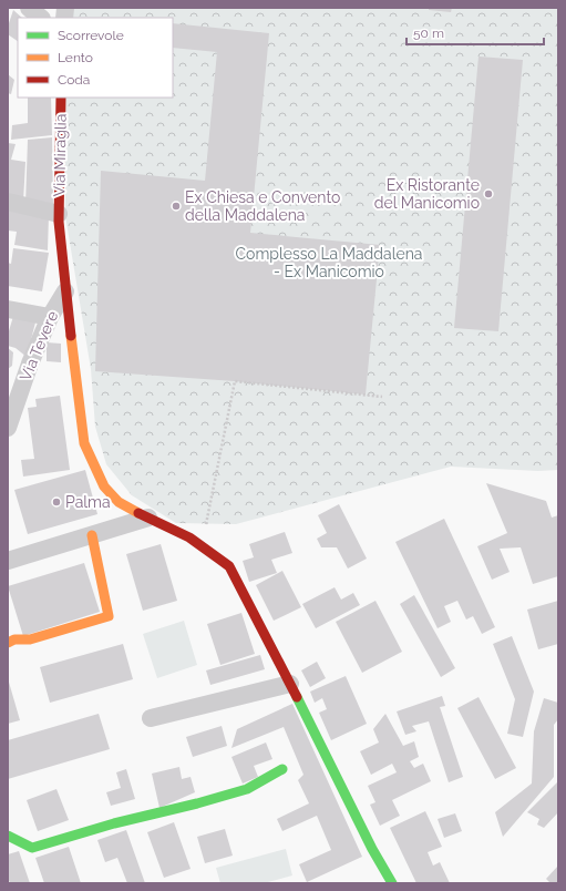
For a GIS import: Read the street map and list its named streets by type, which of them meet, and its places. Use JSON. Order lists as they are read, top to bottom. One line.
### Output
{"streets":{"street":["Via Miraglia","Via Tevere"]},"crossings":[["Via Miraglia","Via Tevere"]],"parks":["Complesso La Maddalena - Ex Manicomio"],"places":["Ex Ristorante del Manicomio","Ex Chiesa e Convento della Maddalena","Palma"],"legend":["Scorrevole","Lento","Coda"],"scale_bar":"50 m"}
